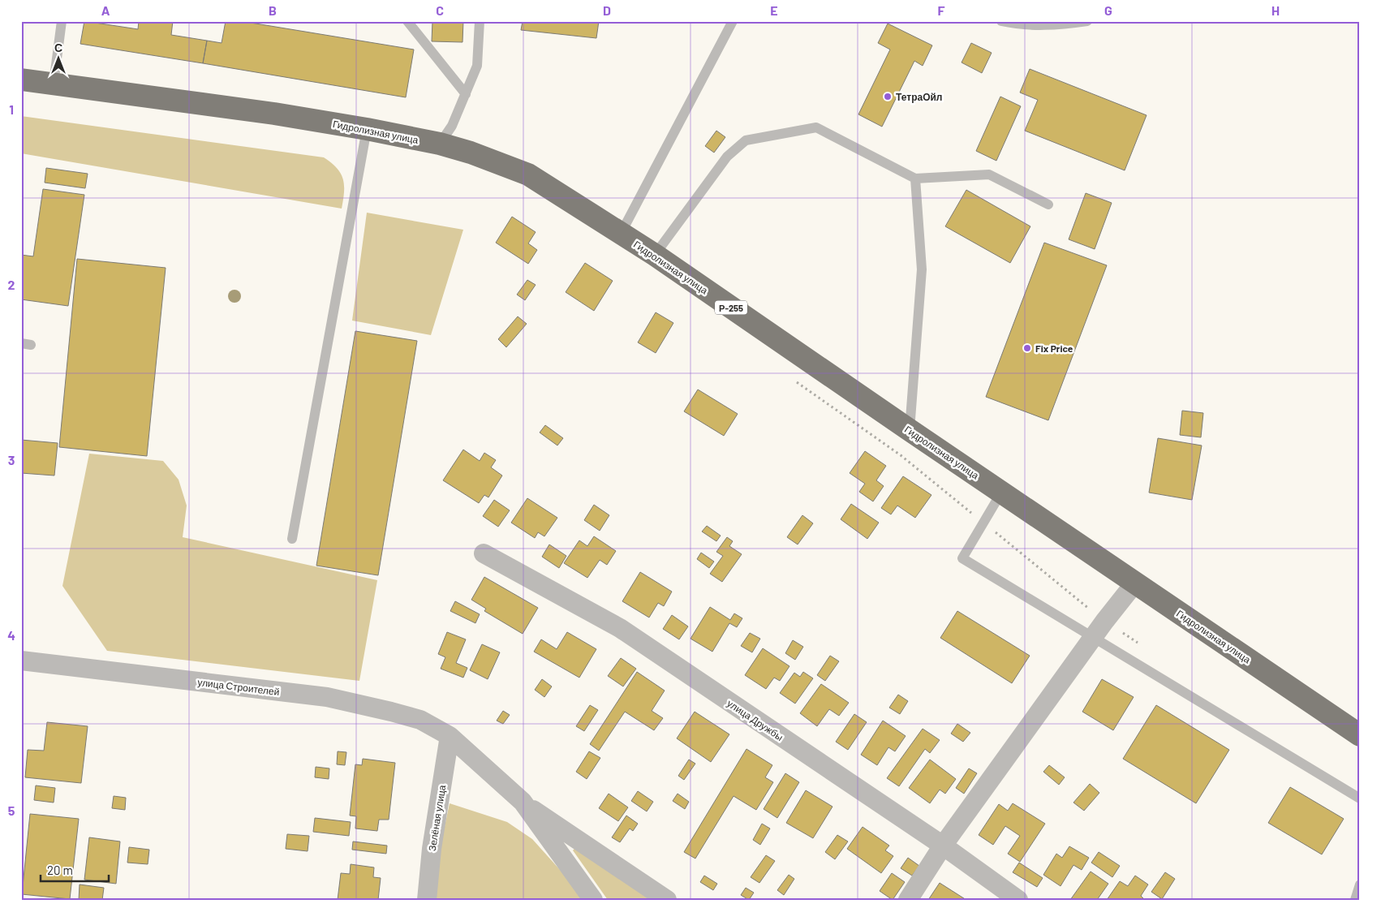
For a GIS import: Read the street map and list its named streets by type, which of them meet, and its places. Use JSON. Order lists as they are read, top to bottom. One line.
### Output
{"streets":{"highway":["Гидролизная улица","Р-255"],"street":["улица Строителей","улица Дружбы","Зелёная улица"]},"crossings":[["улица Строителей","Зелёная улица"]],"places":["ТетраОйл","Fix Price"],"scale_bar":"20 m","north":"top","grid":{"columns":["A","B","C","D","E","F","G","H"],"rows":["1","2","3","4","5"]}}
